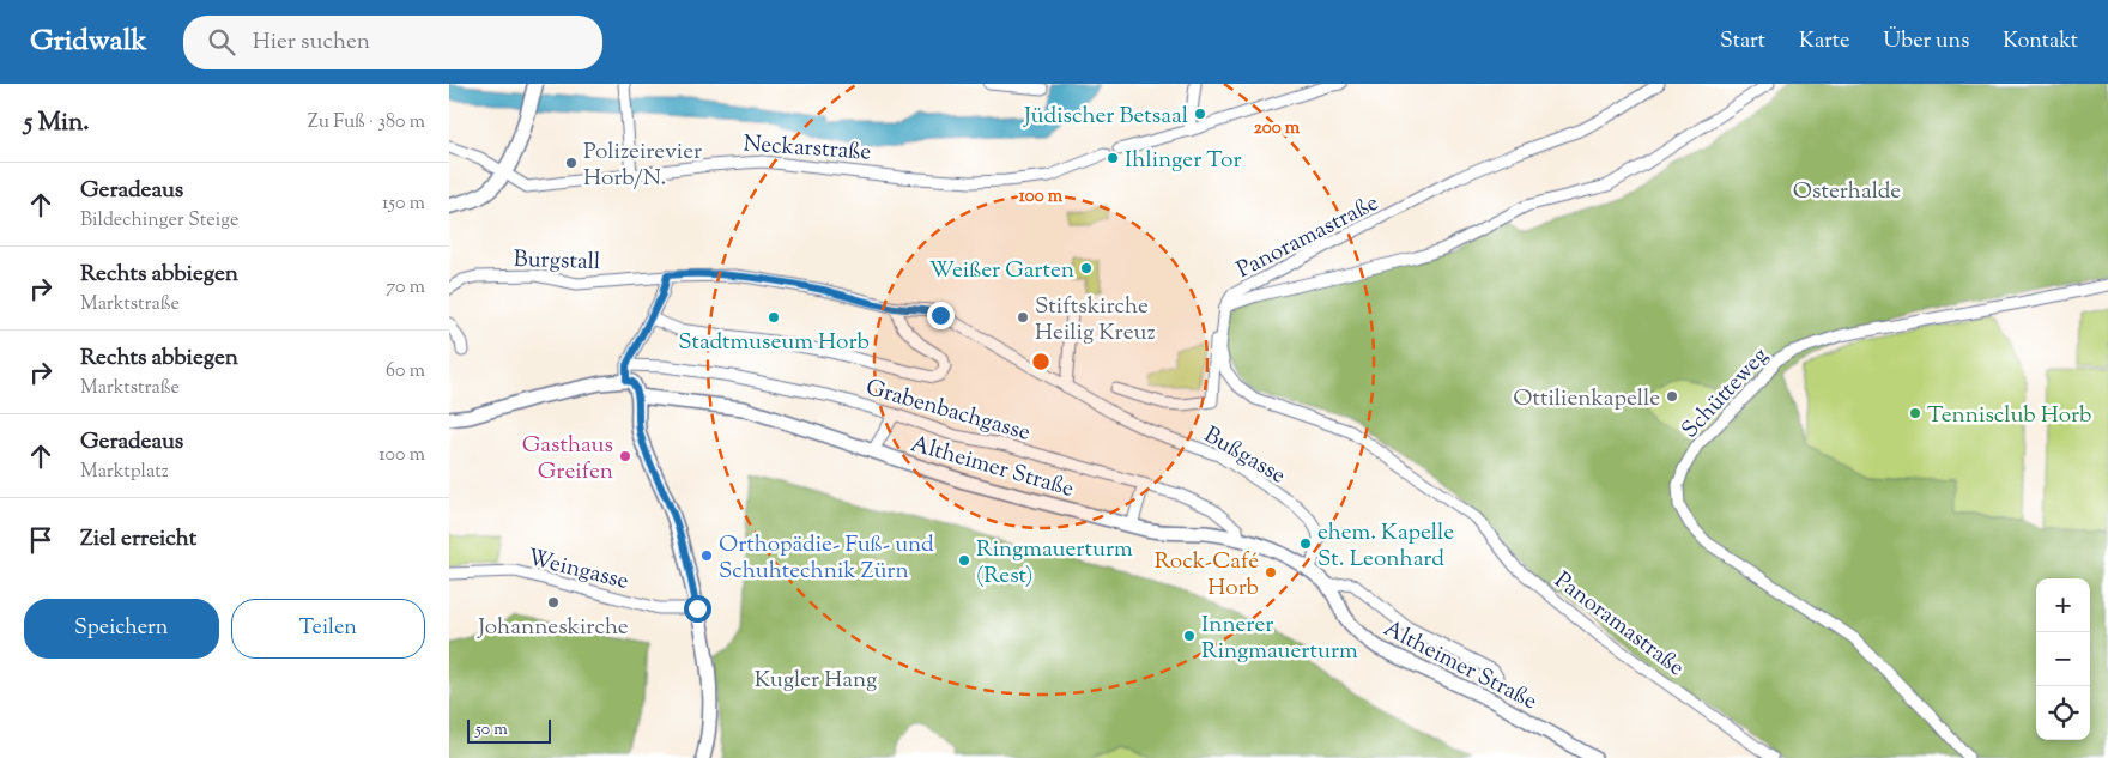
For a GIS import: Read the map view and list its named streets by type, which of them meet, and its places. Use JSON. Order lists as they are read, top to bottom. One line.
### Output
{"streets":{"street":["Neckarstraße","Panoramastraße","Burgstall","Schütteweg","Grabenbachgasse","Bußgasse","Altheimer Straße","Weingasse"]},"crossings":[["Burgstall","Bußgasse"],["Grabenbachgasse","Altheimer Straße"],["Bußgasse","Altheimer Straße"]],"parks":["Osterhalde","Kugler Hang"],"places":["Jüdischer Betsaal","Ihlinger Tor","Polizeirevier Horb/N.","Weißer Garten","Stadtmuseum Horb","Stiftskirche Heilig Kreuz","Ottilienkapelle","Tennisclub Horb","Gasthaus Greifen","ehem. Kapelle St. Leonhard","Orthopädie- Fuß- und Schuhtechnik Zürn","Ringmauerturm (Rest)","Rock-Café Horb","Johanneskirche","Innerer Ringmauerturm"],"scale_bar":"50 m","page":{"header":"Gridwalk","search":"Hier suchen","nav":["Start","Karte","Über uns","Kontakt"],"heading":["5 Min.","Zu Fuß · 380 m"],"list":[["Geradeaus","Bildechinger Steige","150 m"],["Rechts abbiegen","Marktstraße","70 m"],["Rechts abbiegen","Marktstraße","60 m"],["Geradeaus","Marktplatz","100 m"],"Ziel erreicht"],"map_buttons":["+","−"],"buttons":["Speichern","Teilen"],"scale":"50 m"},"rings":["200 m","100 m"]}
